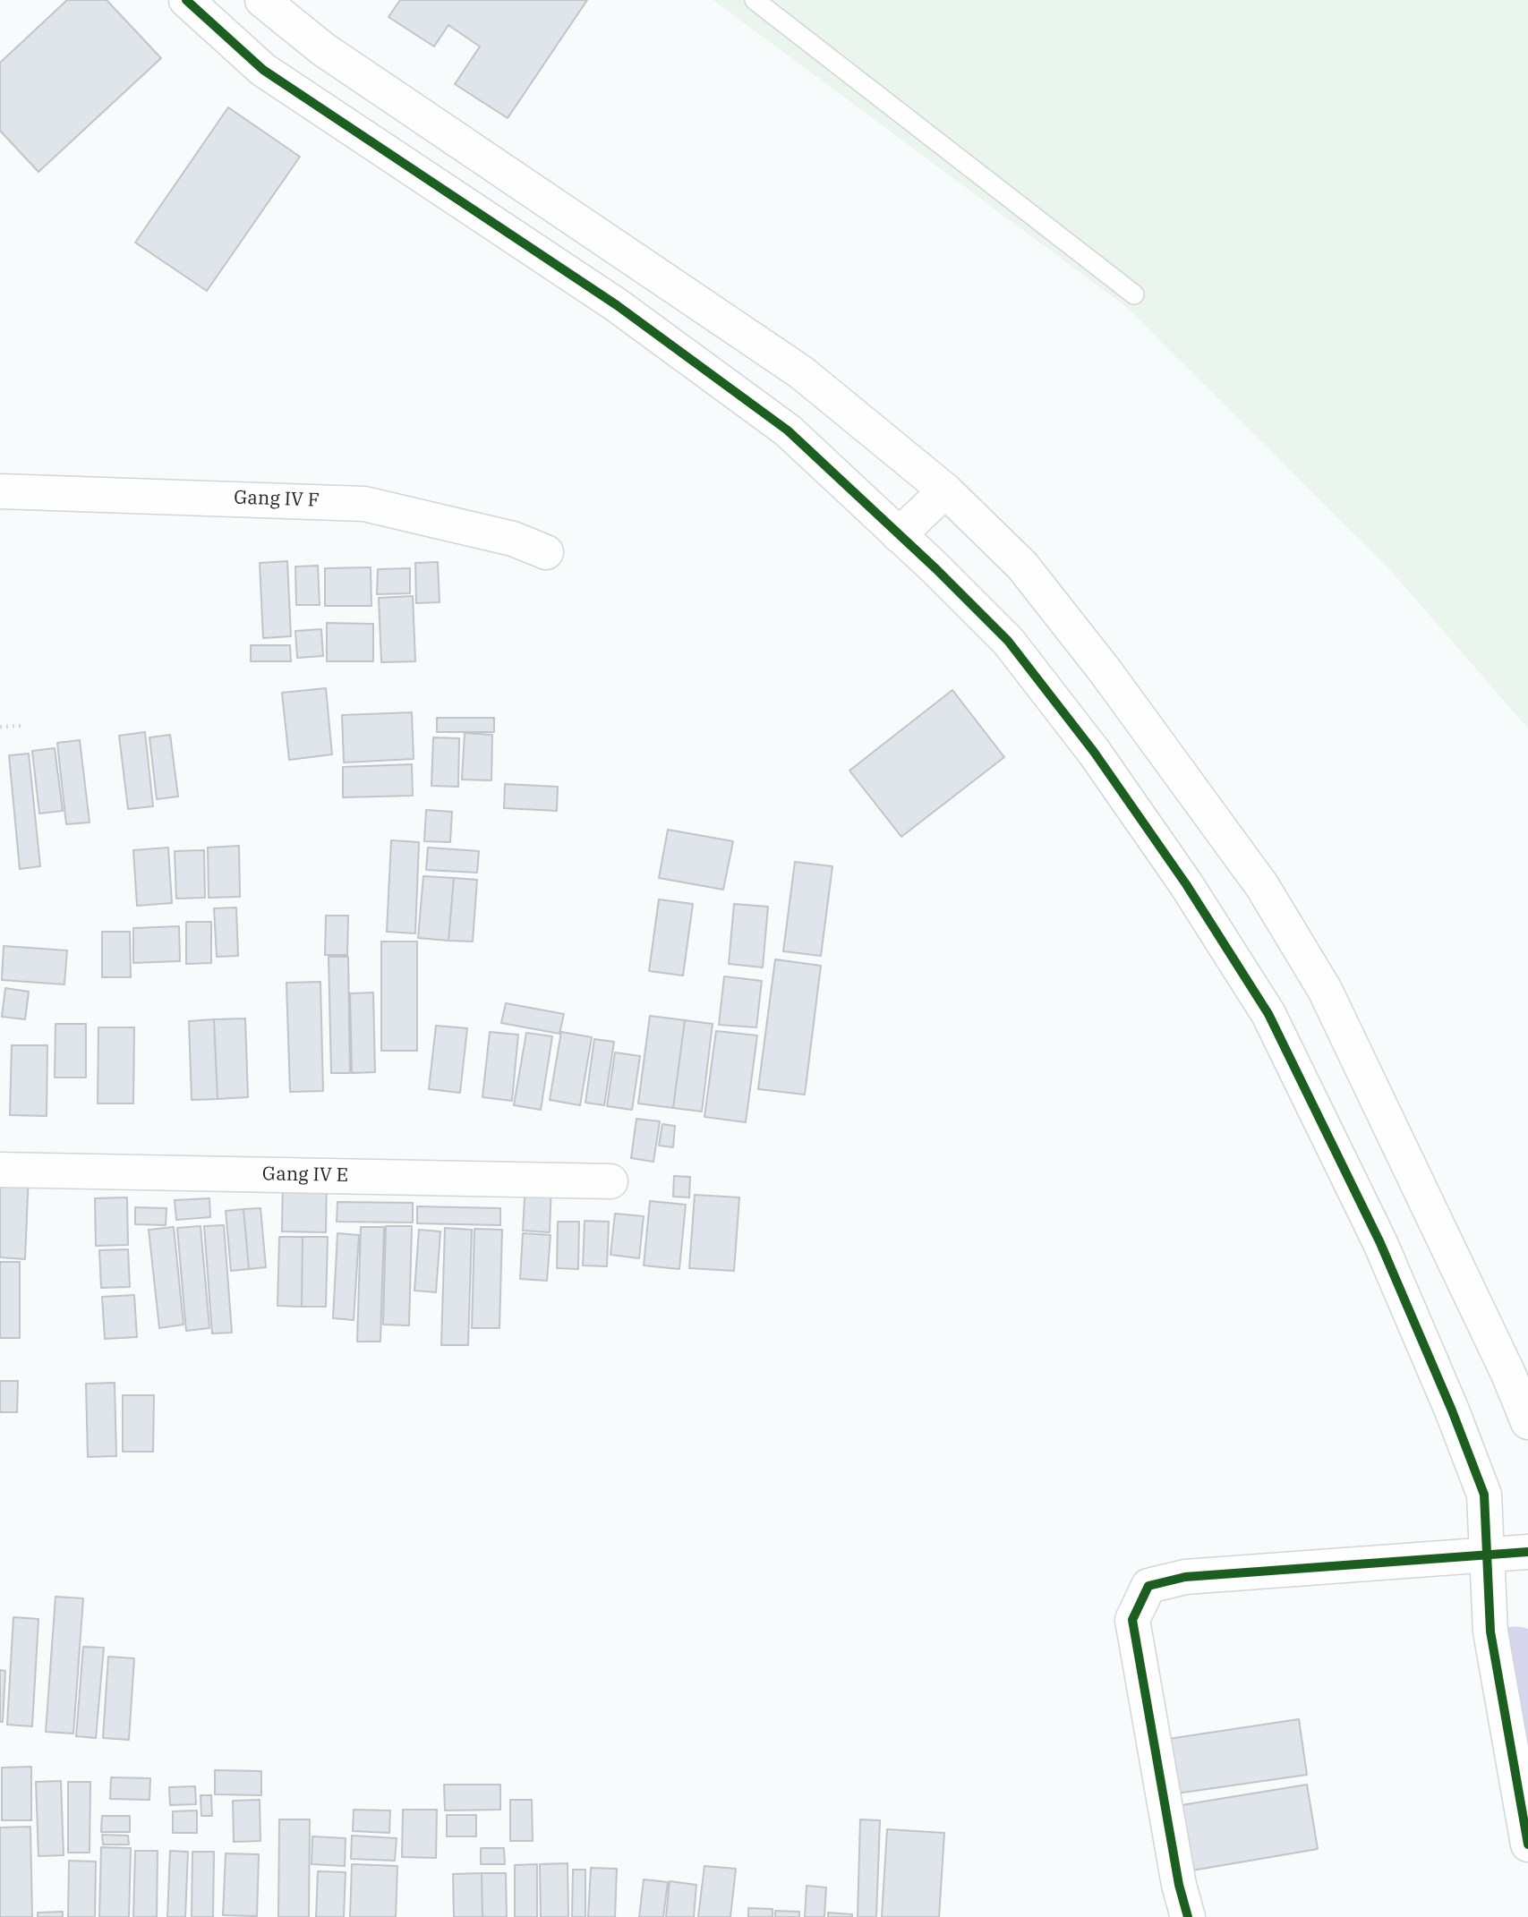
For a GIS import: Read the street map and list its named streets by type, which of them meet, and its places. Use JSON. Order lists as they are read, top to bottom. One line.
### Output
{"streets":{"street":["Gang IV F","Gang IV E"]}}
